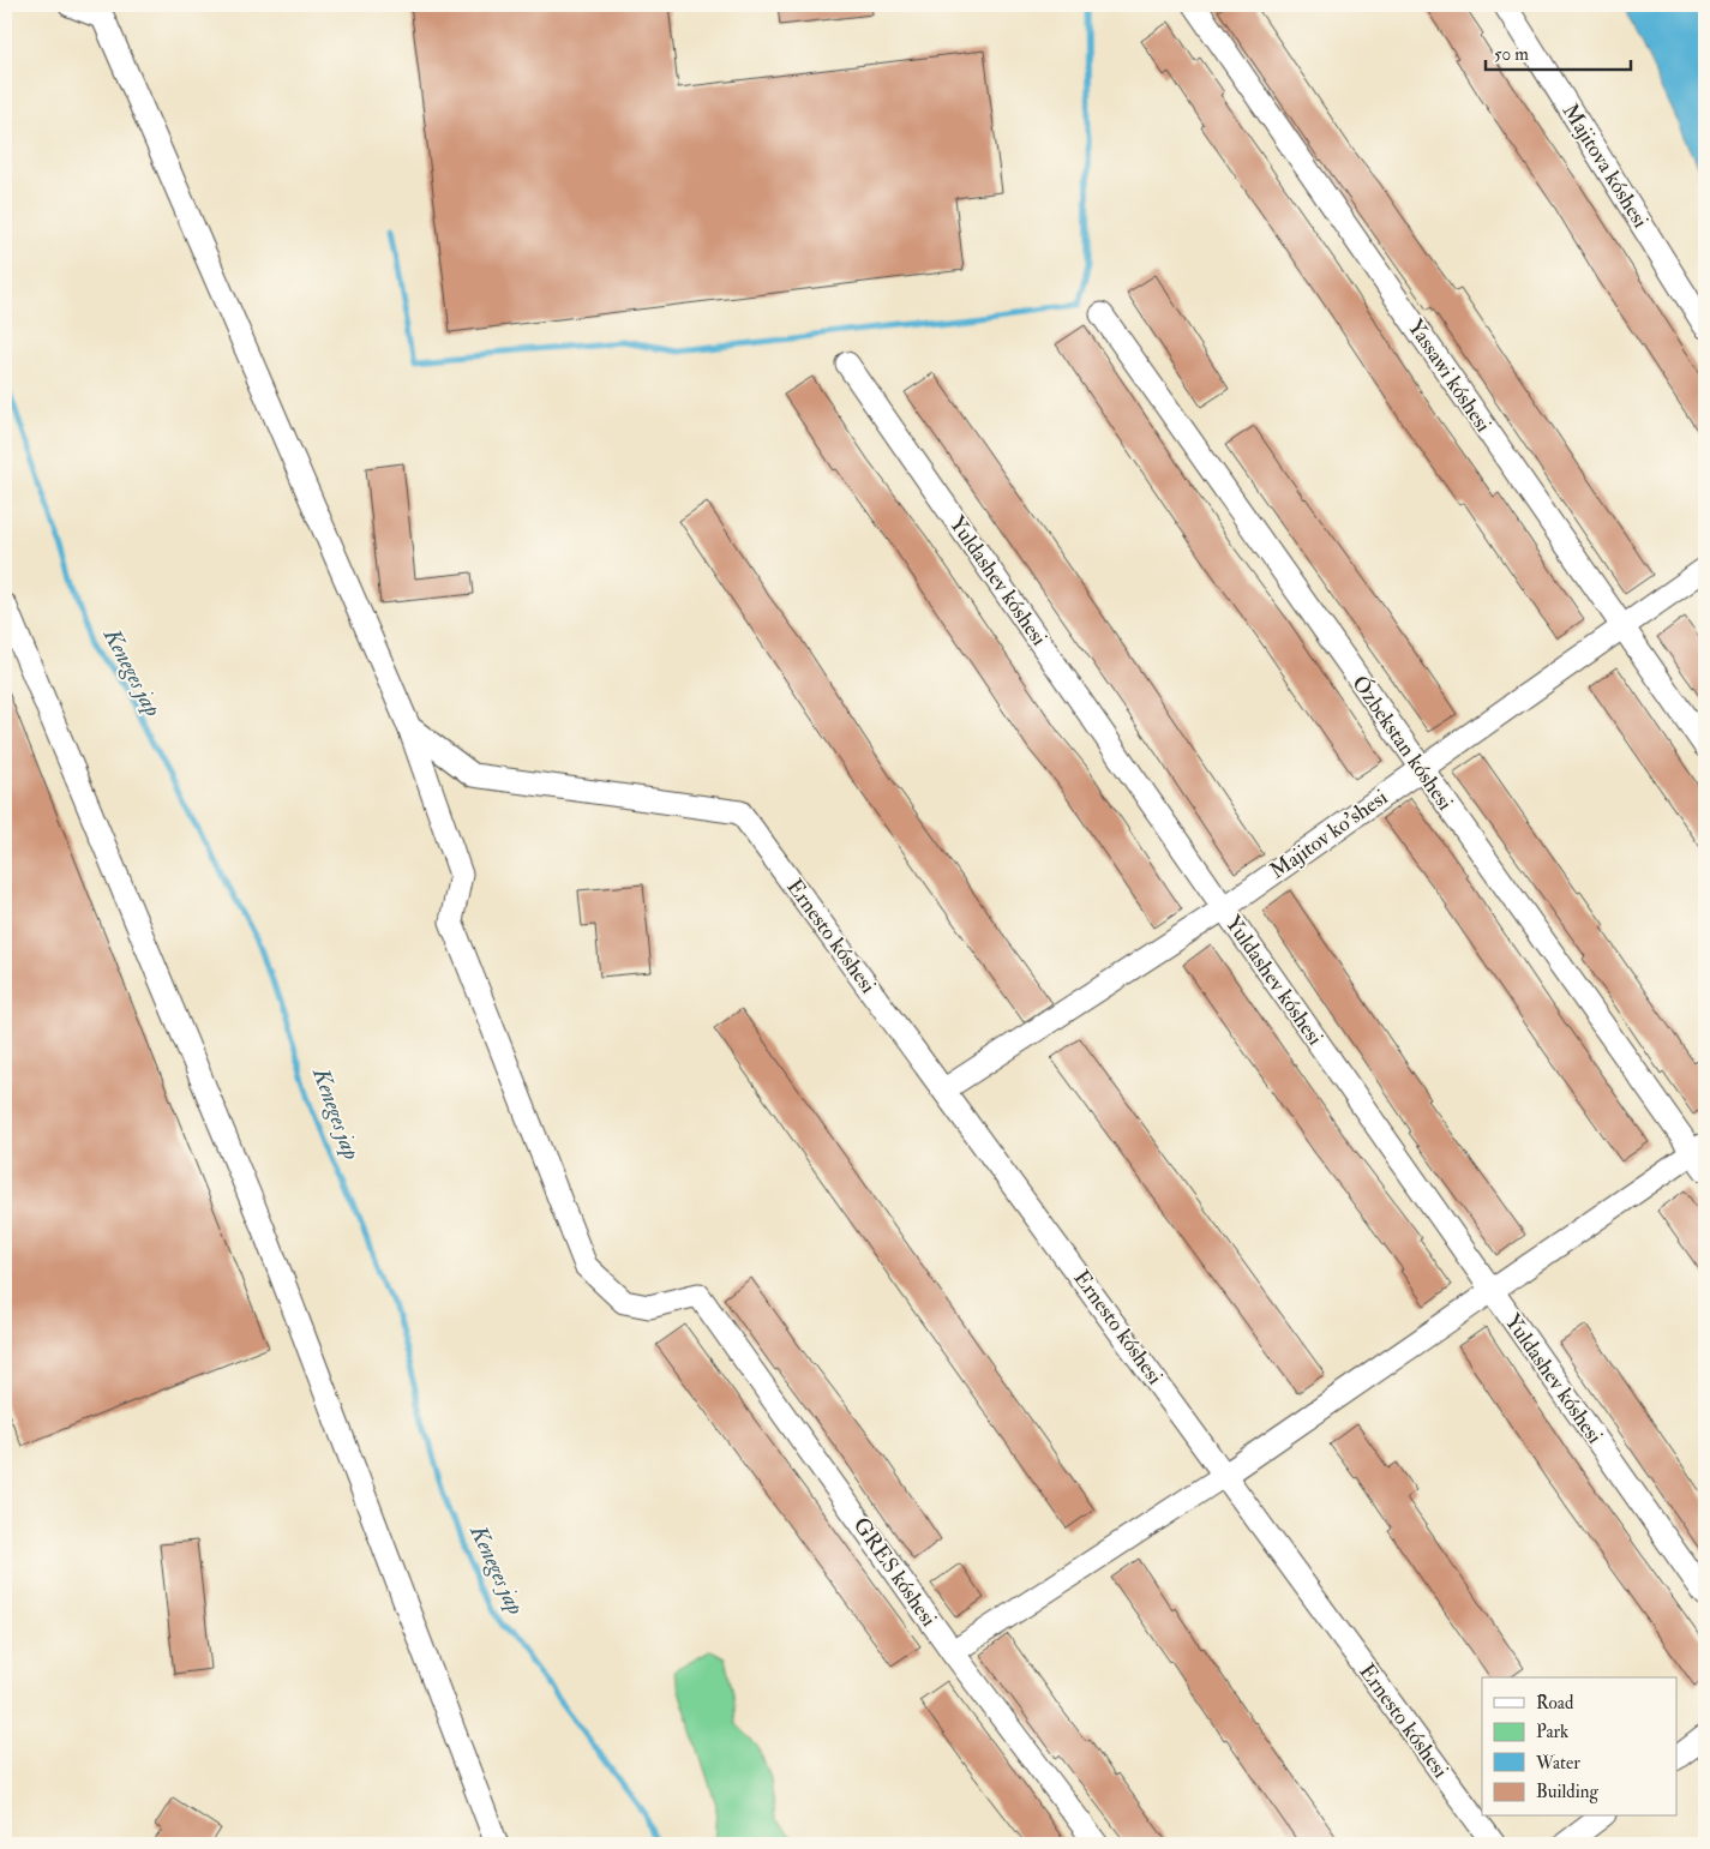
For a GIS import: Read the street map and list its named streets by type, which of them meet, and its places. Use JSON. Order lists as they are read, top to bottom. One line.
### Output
{"streets":{"street":["Majitova kóshesi","Yassawi kóshesi","Yuldashev kóshesi","Ózbekstan kóshesi","Majitov ko'shesi","Ernesto kóshesi","GRES kóshesi"]},"crossings":[["Yassawi kóshesi","Majitov ko'shesi"],["Yuldashev kóshesi","Majitov ko'shesi"],["Ózbekstan kóshesi","Majitov ko'shesi"],["Majitov ko'shesi","Ernesto kóshesi"],["Ernesto kóshesi","GRES kóshesi"]],"water":["Keneges jap"],"legend":["Road","Park","Water","Building"],"scale_bar":"50 m"}
